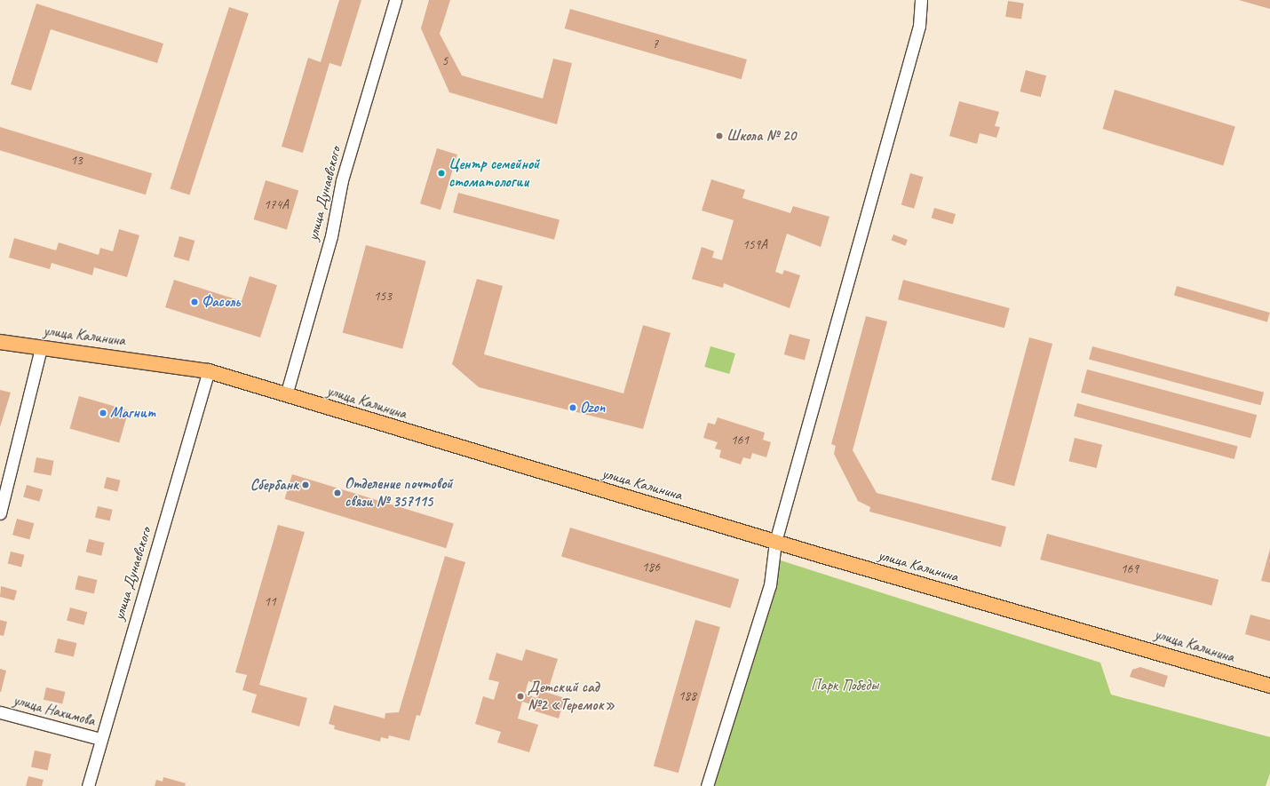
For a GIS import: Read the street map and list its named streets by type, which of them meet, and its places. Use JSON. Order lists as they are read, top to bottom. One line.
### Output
{"streets":{"main road":["улица Калинина"],"street":["улица Дунаевского","улица Нахимова"]},"crossings":[["улица Дунаевского","улица Калинина"],["улица Дунаевского","улица Нахимова"]],"parks":["Парк Победы"],"places":["Школа № 20","Центр cемейной cтоматологии","Фасоль","Ozon","Магнит","Сбербанк","Отделение почтовой связи № 357115","Детский сад №2 «Теремок»"],"house_numbers":["7","5","13","174А","159А","153","161","186","169","11","188"]}
